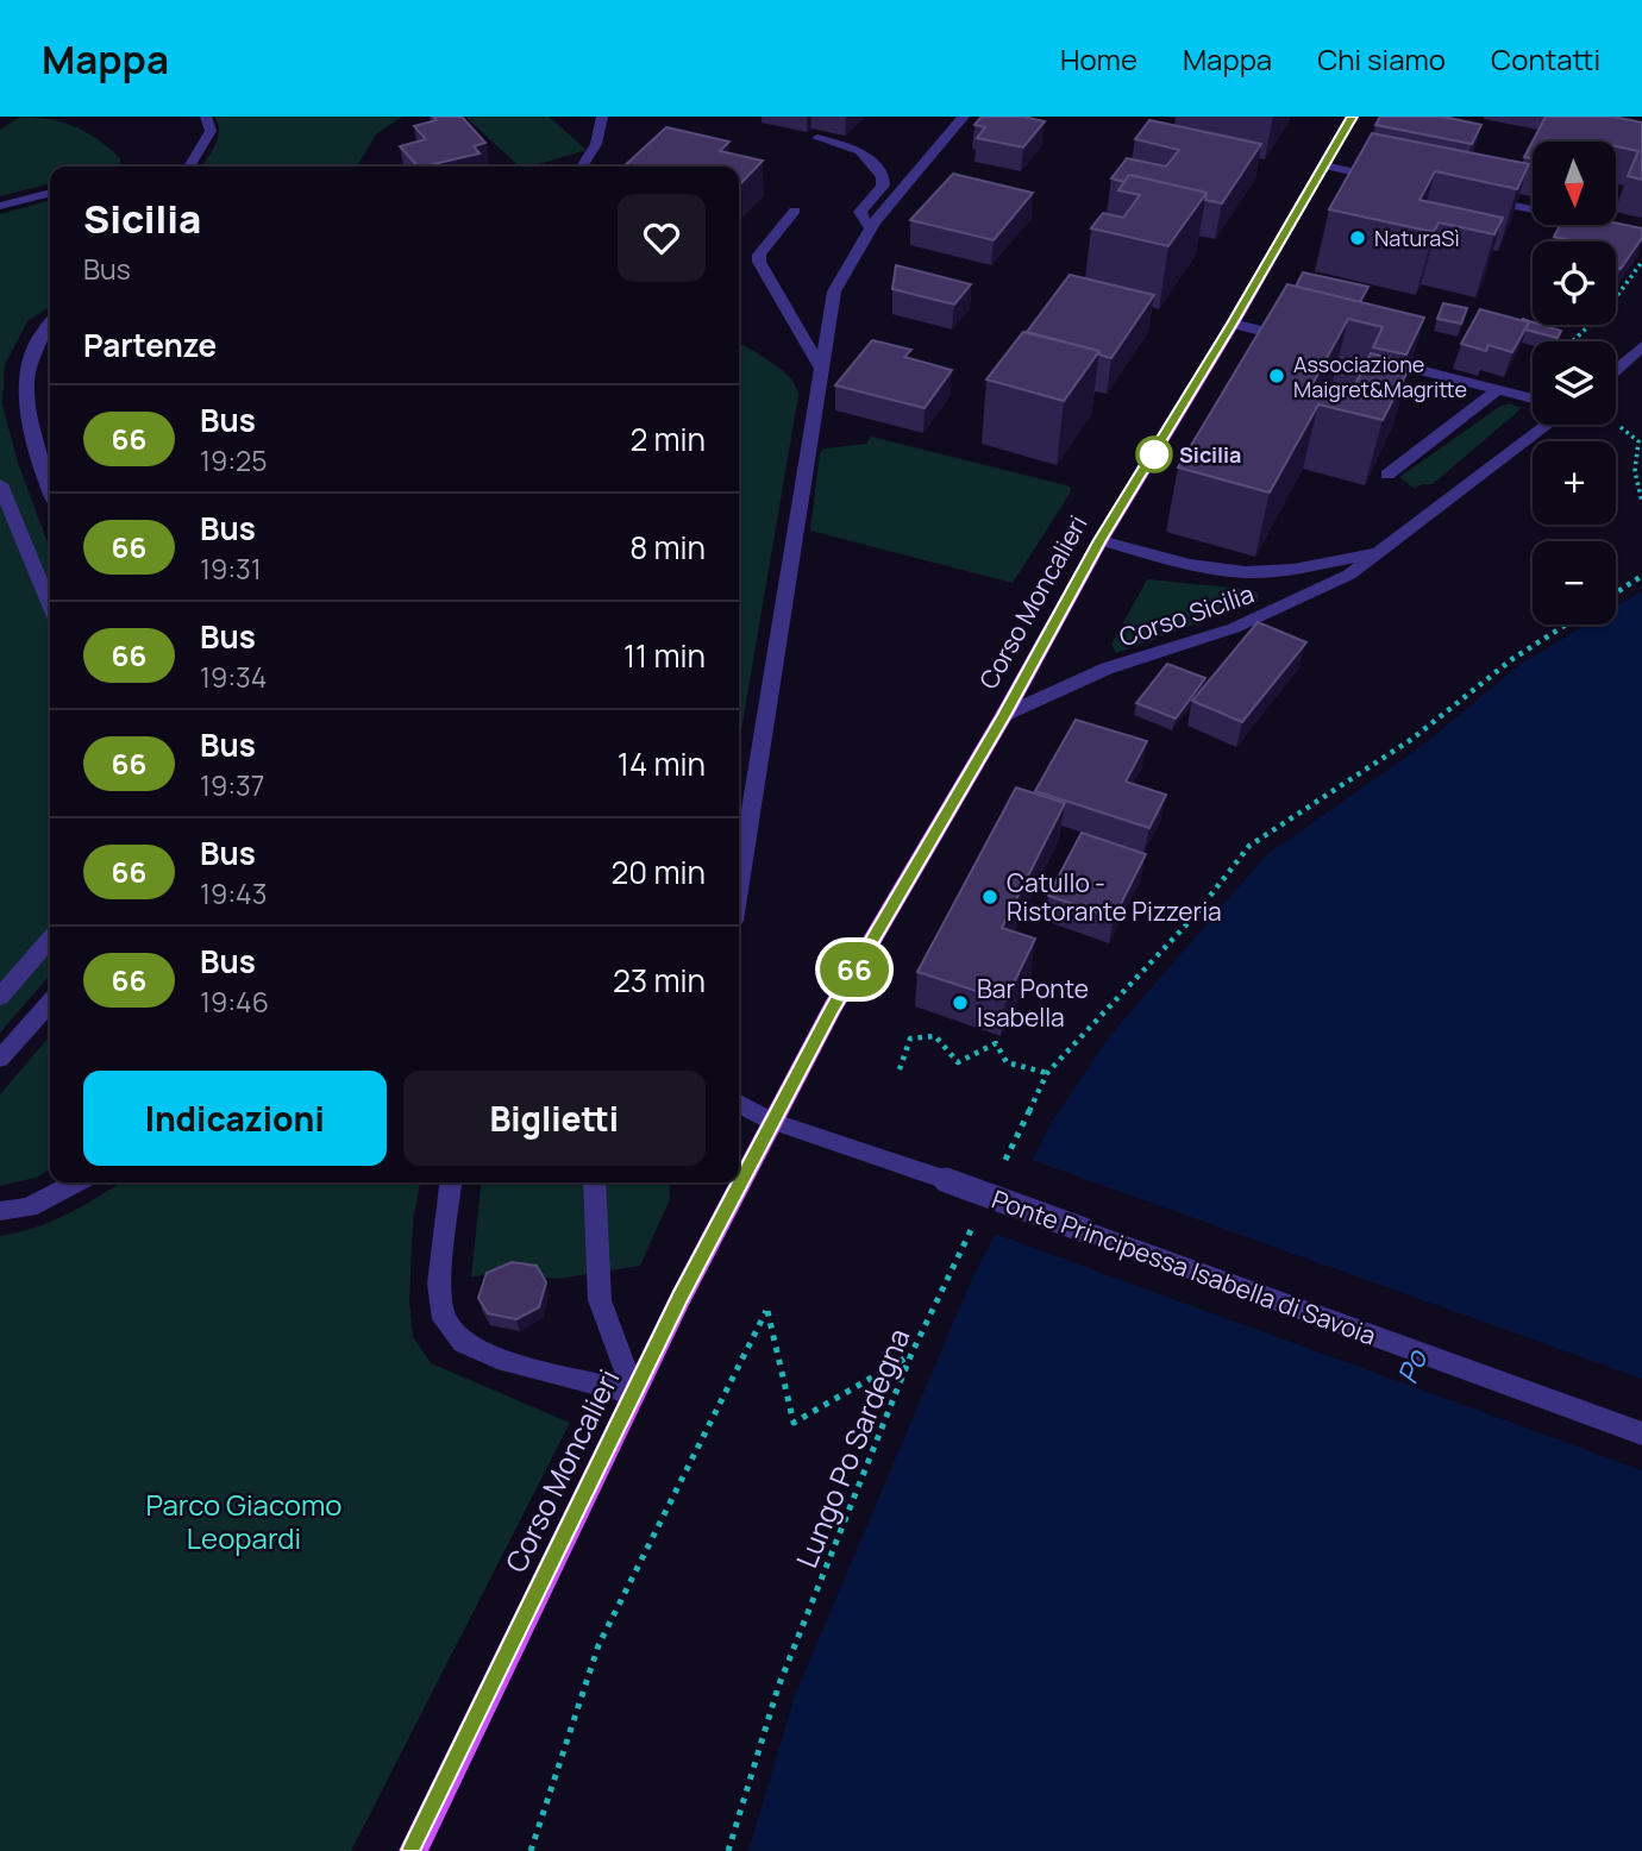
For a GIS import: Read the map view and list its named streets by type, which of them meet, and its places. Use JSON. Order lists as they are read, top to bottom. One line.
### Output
{"streets":{"main road":["Corso Moncalieri"],"street":["Corso Sicilia","Ponte Principessa Isabella di Savoia"],"path":["Lungo Po Sardegna"]},"crossings":[["Corso Moncalieri","Corso Sicilia"],["Corso Moncalieri","Ponte Principessa Isabella di Savoia"]],"water":["Po"],"parks":["Parco Giacomo Leopardi"],"places":["NaturaSì","Associazione Maigret&Magritte","Sicilia","Catullo - Ristorante Pizzeria","Bar Ponte Isabella"],"lines":["bus line 66"],"north":"bottom","page":{"header":"Mappa","nav":["Home","Mappa","Chi siamo","Contatti"],"on_map":"66","map_buttons":["+","−"],"heading":[["Sicilia","Bus"],"Partenze"],"list":[{"mark":"66","name":"Bus","note":"19:25","value":"2 min"},{"mark":"66","name":"Bus","note":"19:31","value":"8 min"},{"mark":"66","name":"Bus","note":"19:34","value":"11 min"},{"mark":"66","name":"Bus","note":"19:37","value":"14 min"},{"mark":"66","name":"Bus","note":"19:43","value":"20 min"},{"mark":"66","name":"Bus","note":"19:46","value":"23 min"}],"buttons":["Indicazioni","Biglietti"]}}
